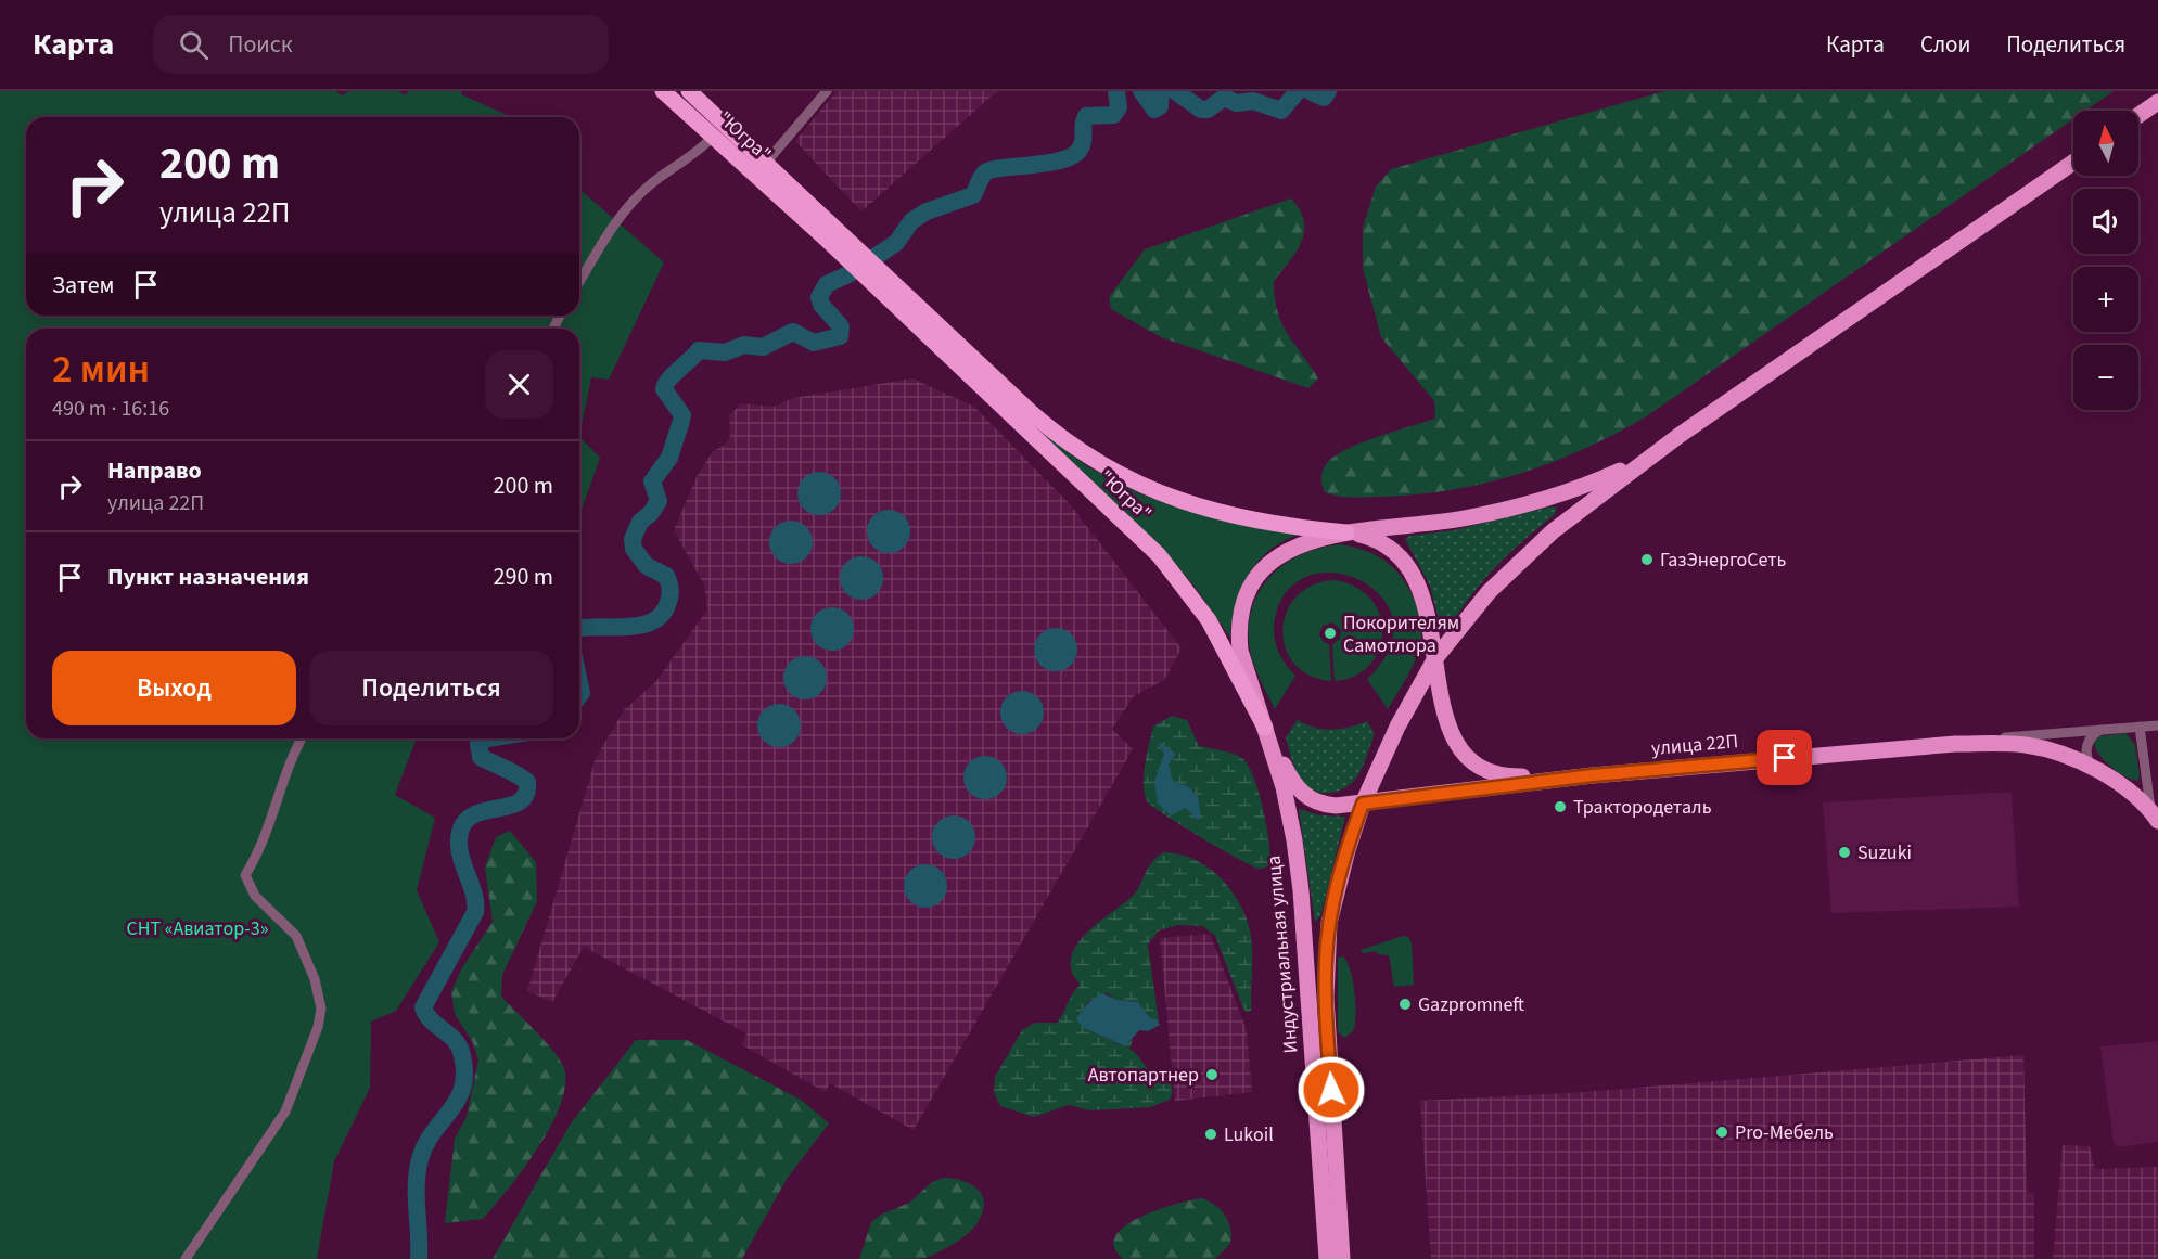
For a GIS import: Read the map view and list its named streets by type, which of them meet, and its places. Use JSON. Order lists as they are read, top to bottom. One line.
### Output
{"streets":{"highway":["\"Югра\""],"main road":["улица 22П","Индустриальная улица"]},"crossings":[["\"Югра\"","улица 22П"],["\"Югра\"","Индустриальная улица"],["улица 22П","Индустриальная улица"]],"parks":["СНТ «Авиатор-3»"],"places":["ГазЭнергоСеть","Покорителям Самотлора","Трактородеталь","Suzuki","Gazpromneft","Автопартнер","Pro-Мебель","Lukoil"],"north":"top","page":{"header":"Карта","search":"Поиск","nav":["Карта","Слои","Поделиться"],"map_buttons":["+","−"],"turn":["200 m","улица 22П"],"then":"Затем","heading":["2 мин","490 m · 16:16"],"list":[{"name":"Направо","note":"улица 22П","value":"200 m"},{"name":"Пункт назначения","value":"290 m"}],"buttons":["Выход","Поделиться"]}}
